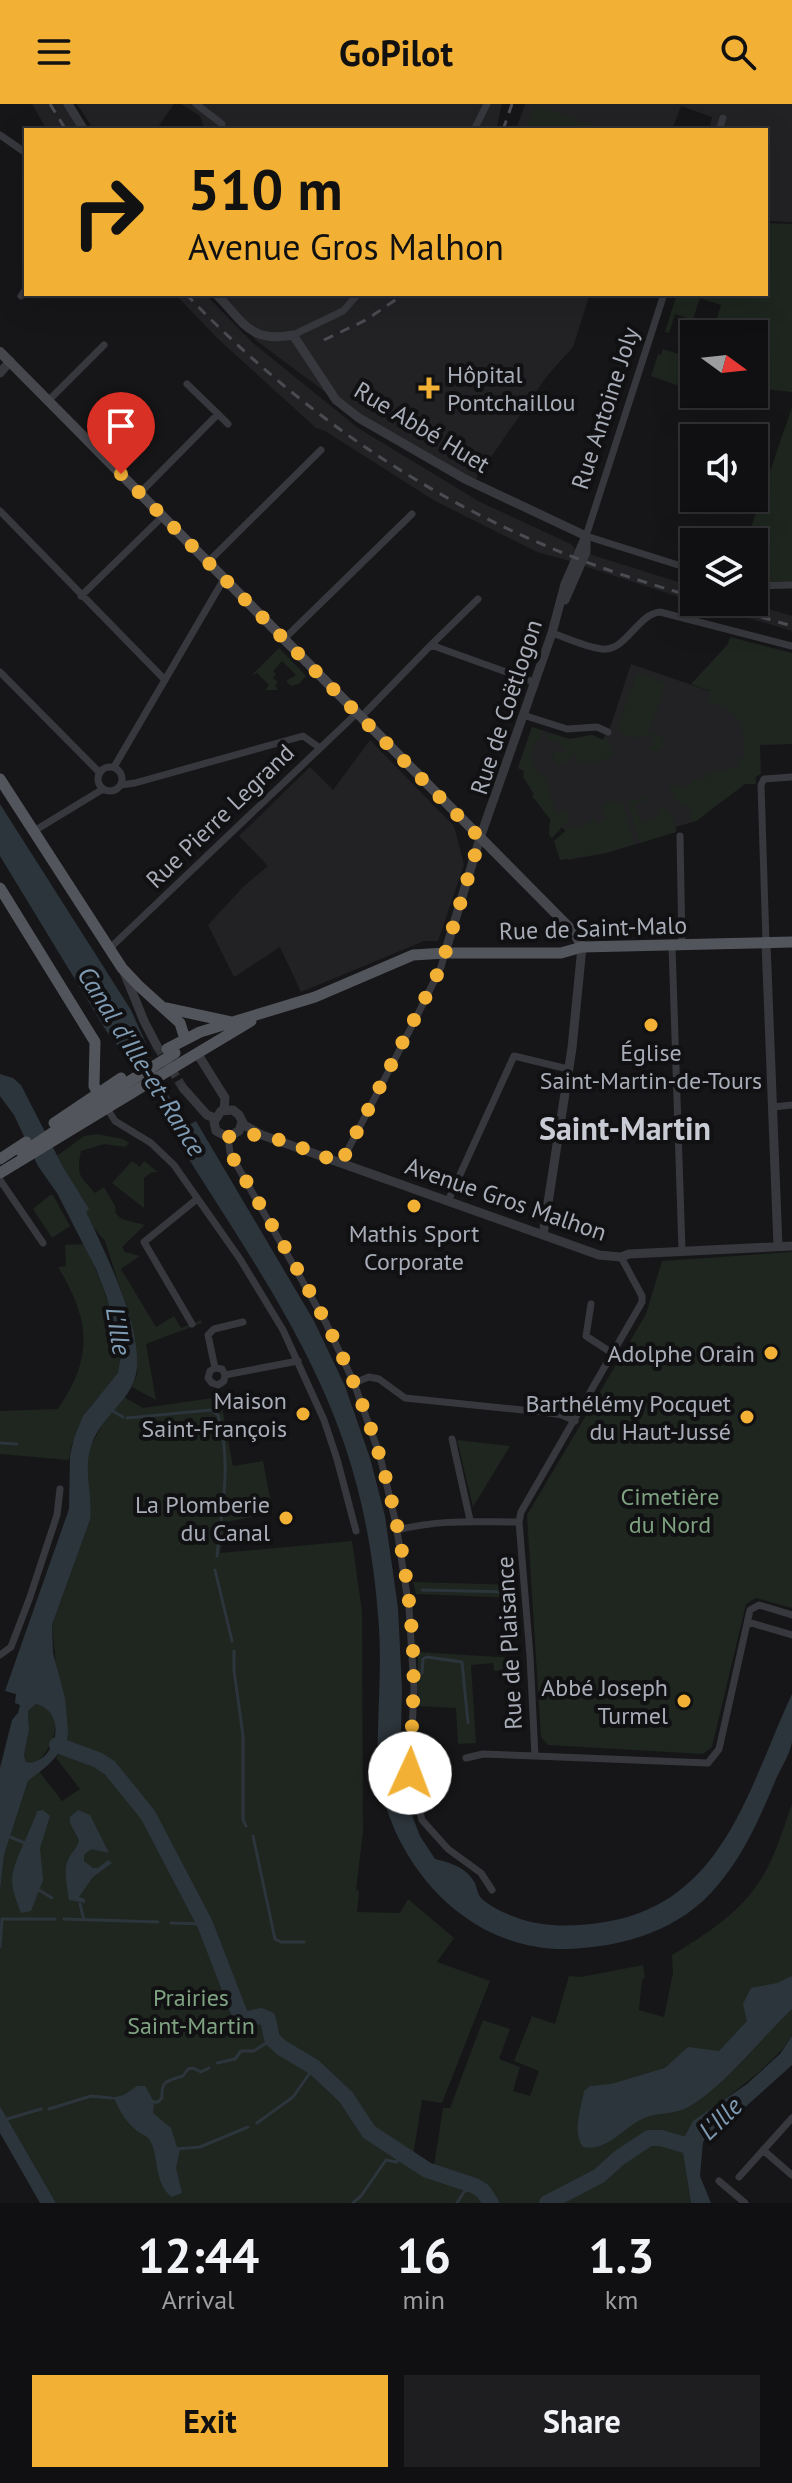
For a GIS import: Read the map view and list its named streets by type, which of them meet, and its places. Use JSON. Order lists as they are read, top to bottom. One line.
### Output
{"streets":{"main road":["Rue de Saint-Malo"],"street":["Rue Antoine Joly","Rue Abbé Huet","Rue de Coëtlogon","Rue Pierre Legrand","Avenue Gros Malhon","Rue de Plaisance"]},"crossings":[["Rue Antoine Joly","Rue Abbé Huet"],["Rue Antoine Joly","Rue de Coëtlogon"],["Rue Abbé Huet","Rue de Coëtlogon"],["Rue de Coëtlogon","Rue de Saint-Malo"]],"districts":["Saint-Martin"],"water":["Canal d'Ille-et-Rance","L'Ille"],"parks":["Cimetière du Nord","Prairies Saint-Martin"],"places":{"health":["Hôpital Pontchaillou"],"other":["Église Saint-Martin-de-Tours","Mathis Sport Corporate","Adolphe Orain","Maison Saint-François","Barthélémy Pocquet du Haut-Jussé","La Plomberie du Canal","Abbé Joseph Turmel"]},"north":"right","page":{"header":"GoPilot","turn":["510 m","Avenue Gros Malhon"],"eta":["12:44","Arrival","16","min","1.3","km"],"buttons":["Exit","Share"]}}
